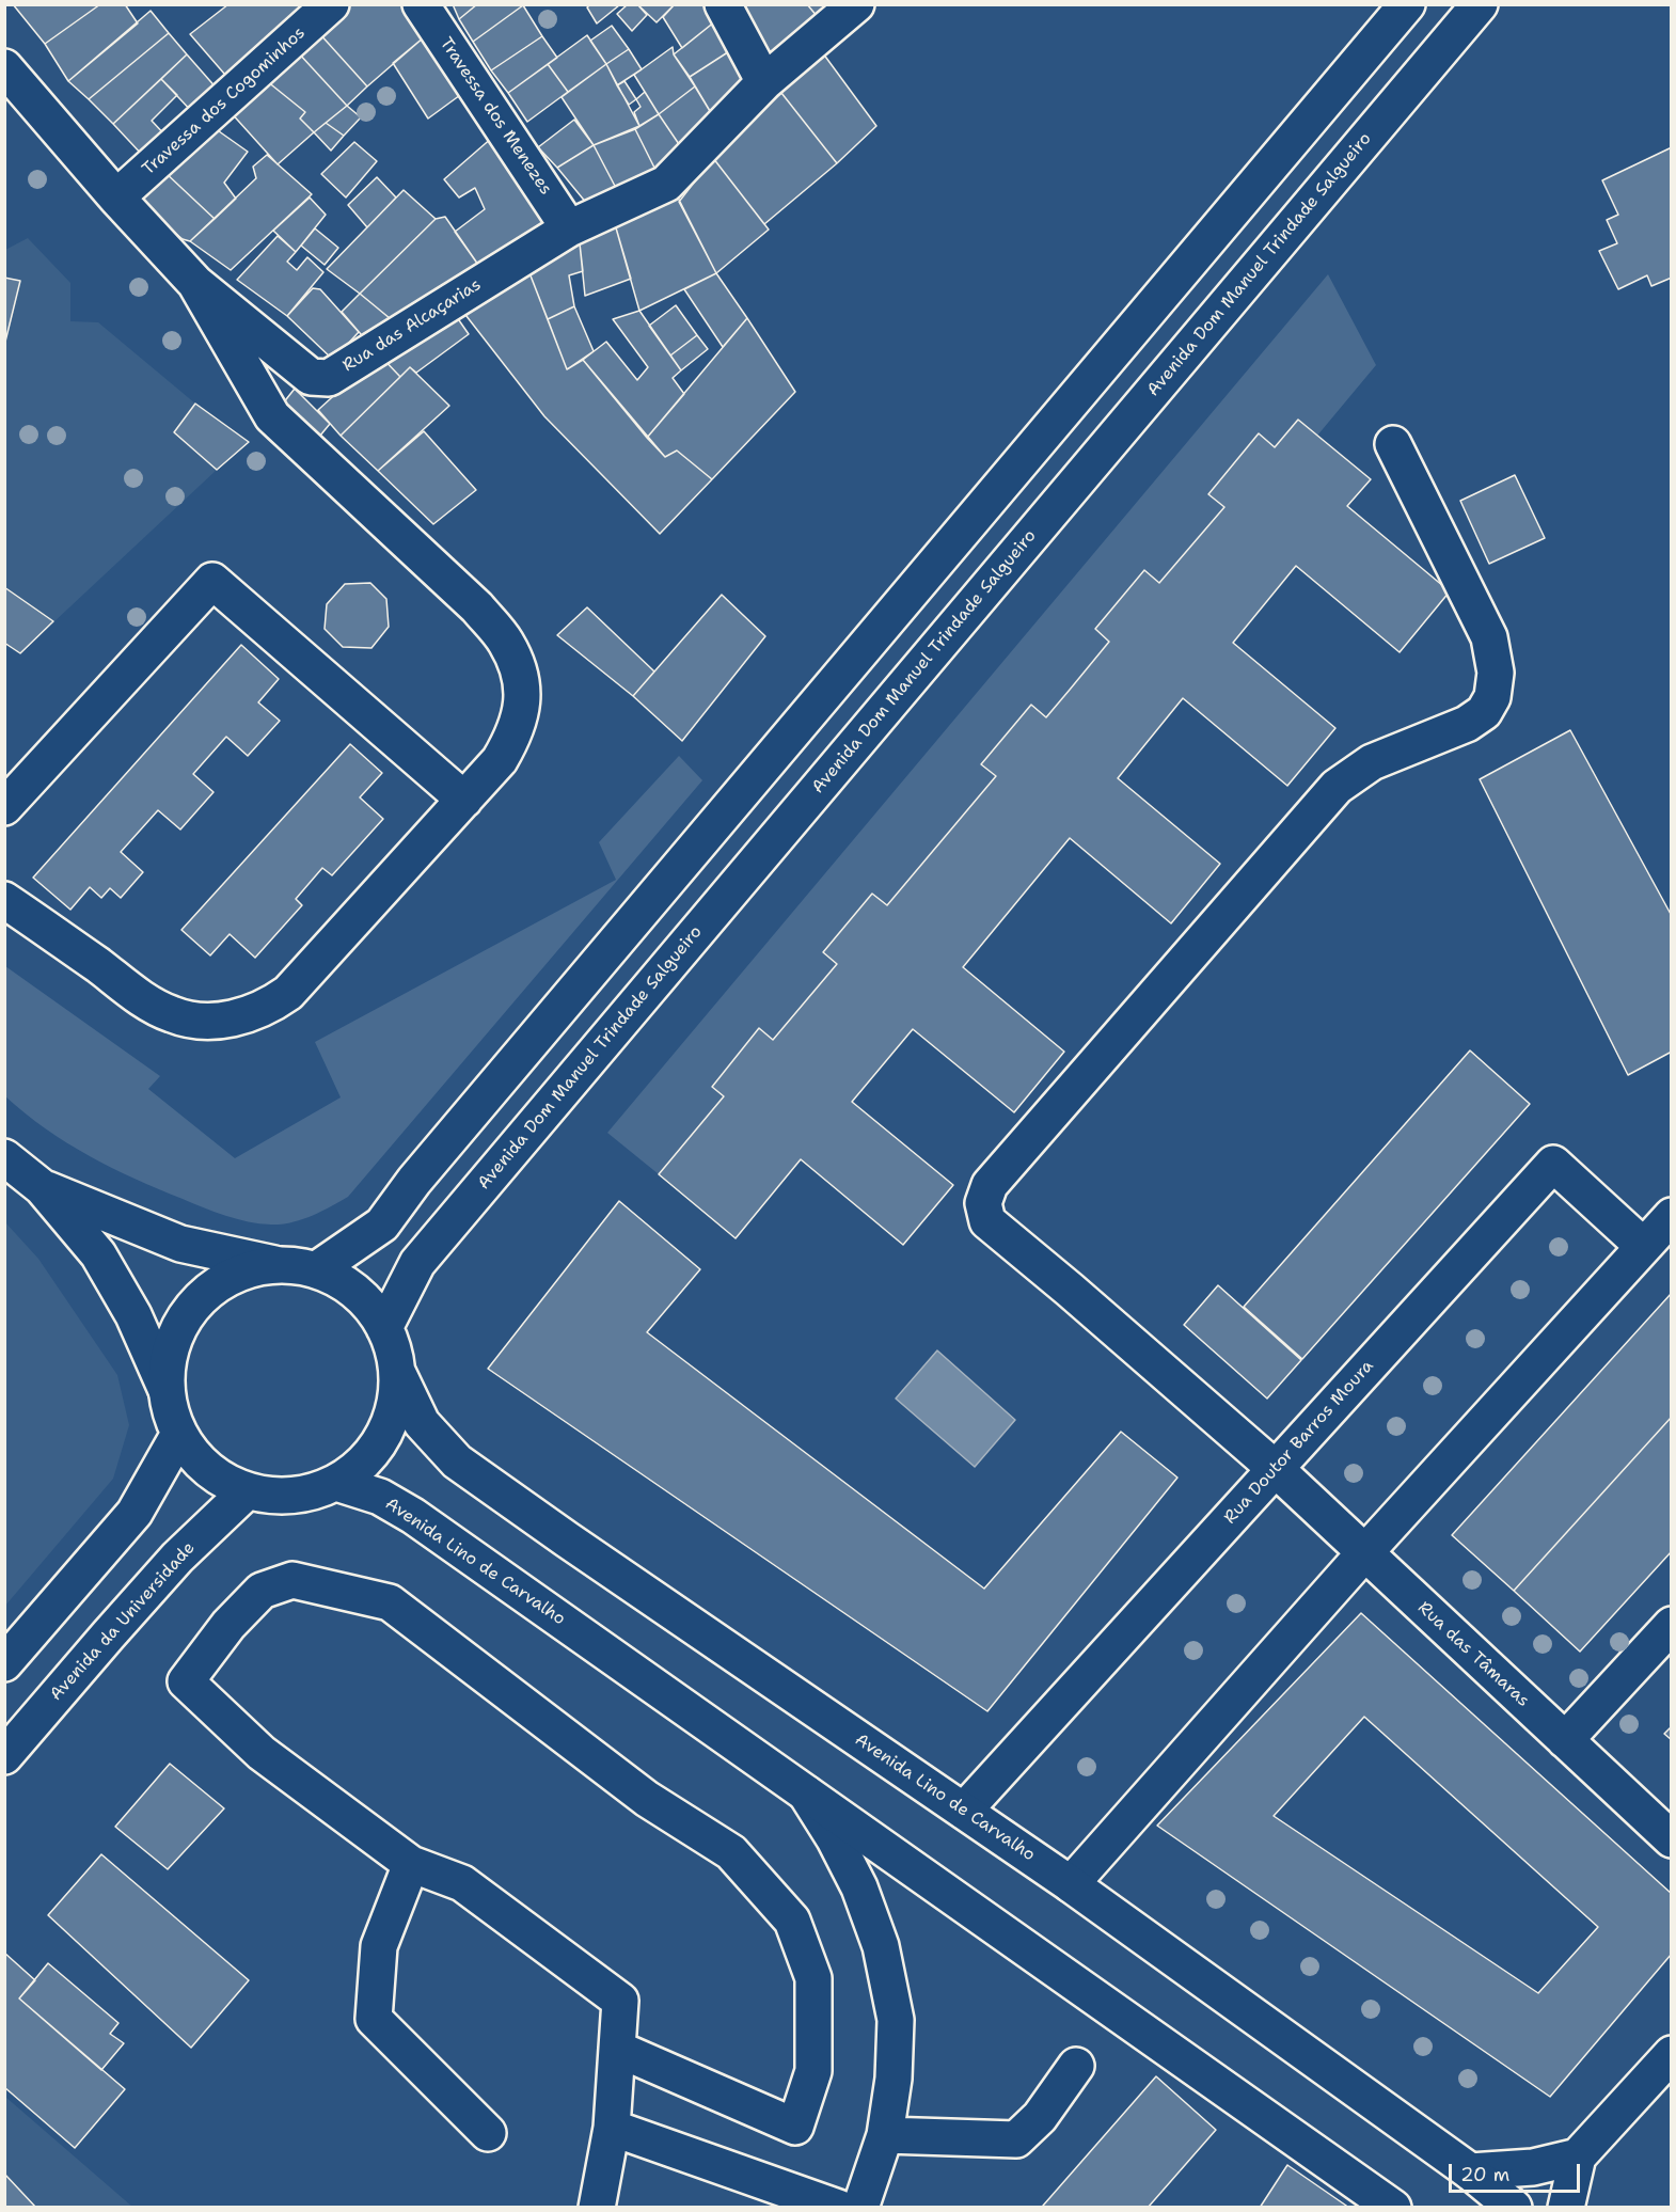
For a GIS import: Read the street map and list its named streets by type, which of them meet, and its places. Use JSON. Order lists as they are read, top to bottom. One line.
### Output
{"streets":{"main road":["Travessa dos Cogominhos","Travessa dos Menezes","Avenida Dom Manuel Trindade Salgueiro","Rua das Alcaçarias","Rua Doutor Barros Moura","Avenida Lino de Carvalho","Avenida da Universidade","Rua das Tâmaras"]},"crossings":[["Travessa dos Cogominhos","Rua das Alcaçarias"],["Travessa dos Menezes","Rua das Alcaçarias"],["Rua Doutor Barros Moura","Avenida Lino de Carvalho"],["Rua Doutor Barros Moura","Rua das Tâmaras"]],"scale_bar":"20 m"}
